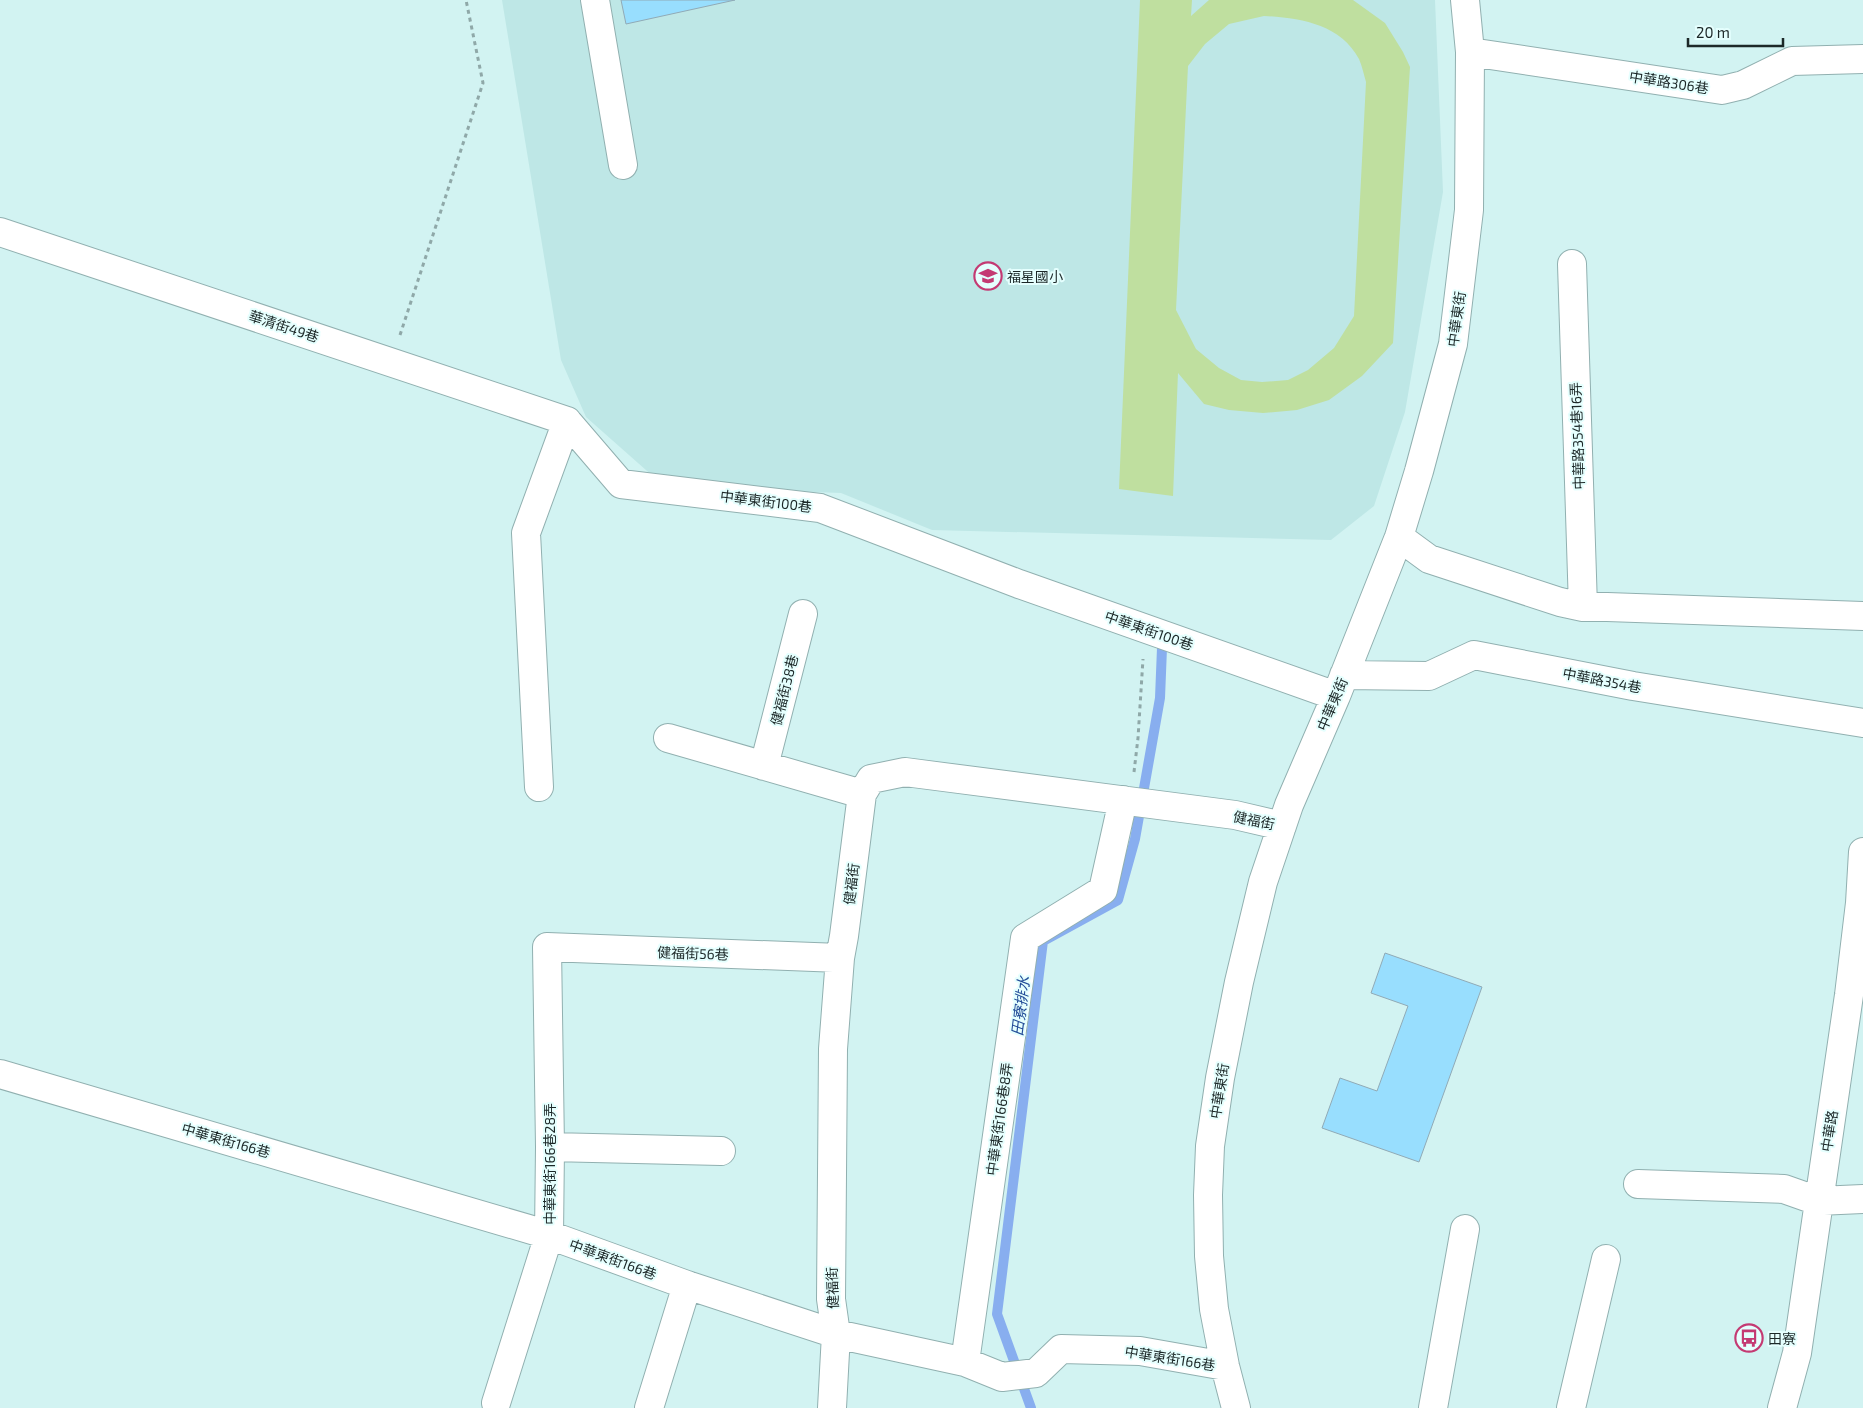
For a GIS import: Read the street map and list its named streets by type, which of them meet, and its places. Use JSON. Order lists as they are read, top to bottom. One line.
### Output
{"streets":{"street":["中華路306巷","中華東街","華清街49巷","中華路354巷16弄","中華東街100巷","中華路354巷","健福街38巷","健福街","健福街56巷","中華東街166巷8弄","中華路","中華東街166巷","中華東街166巷28弄"]},"crossings":[["中華路306巷","中華東街"],["中華東街","中華東街100巷"],["中華東街","中華路354巷"],["中華東街","健福街"],["中華東街","中華東街166巷"],["華清街49巷","中華東街100巷"],["中華東街100巷","中華路354巷"],["健福街","健福街56巷"],["健福街","中華東街166巷8弄"],["健福街","中華東街166巷"],["健福街56巷","中華東街166巷28弄"],["中華東街166巷8弄","中華東街166巷"],["中華東街166巷","中華東街166巷28弄"]],"water":["田寮排水"],"places":{"school or university":["福星國小"],"bus stop":["田寮"]},"scale_bar":"20 m"}
